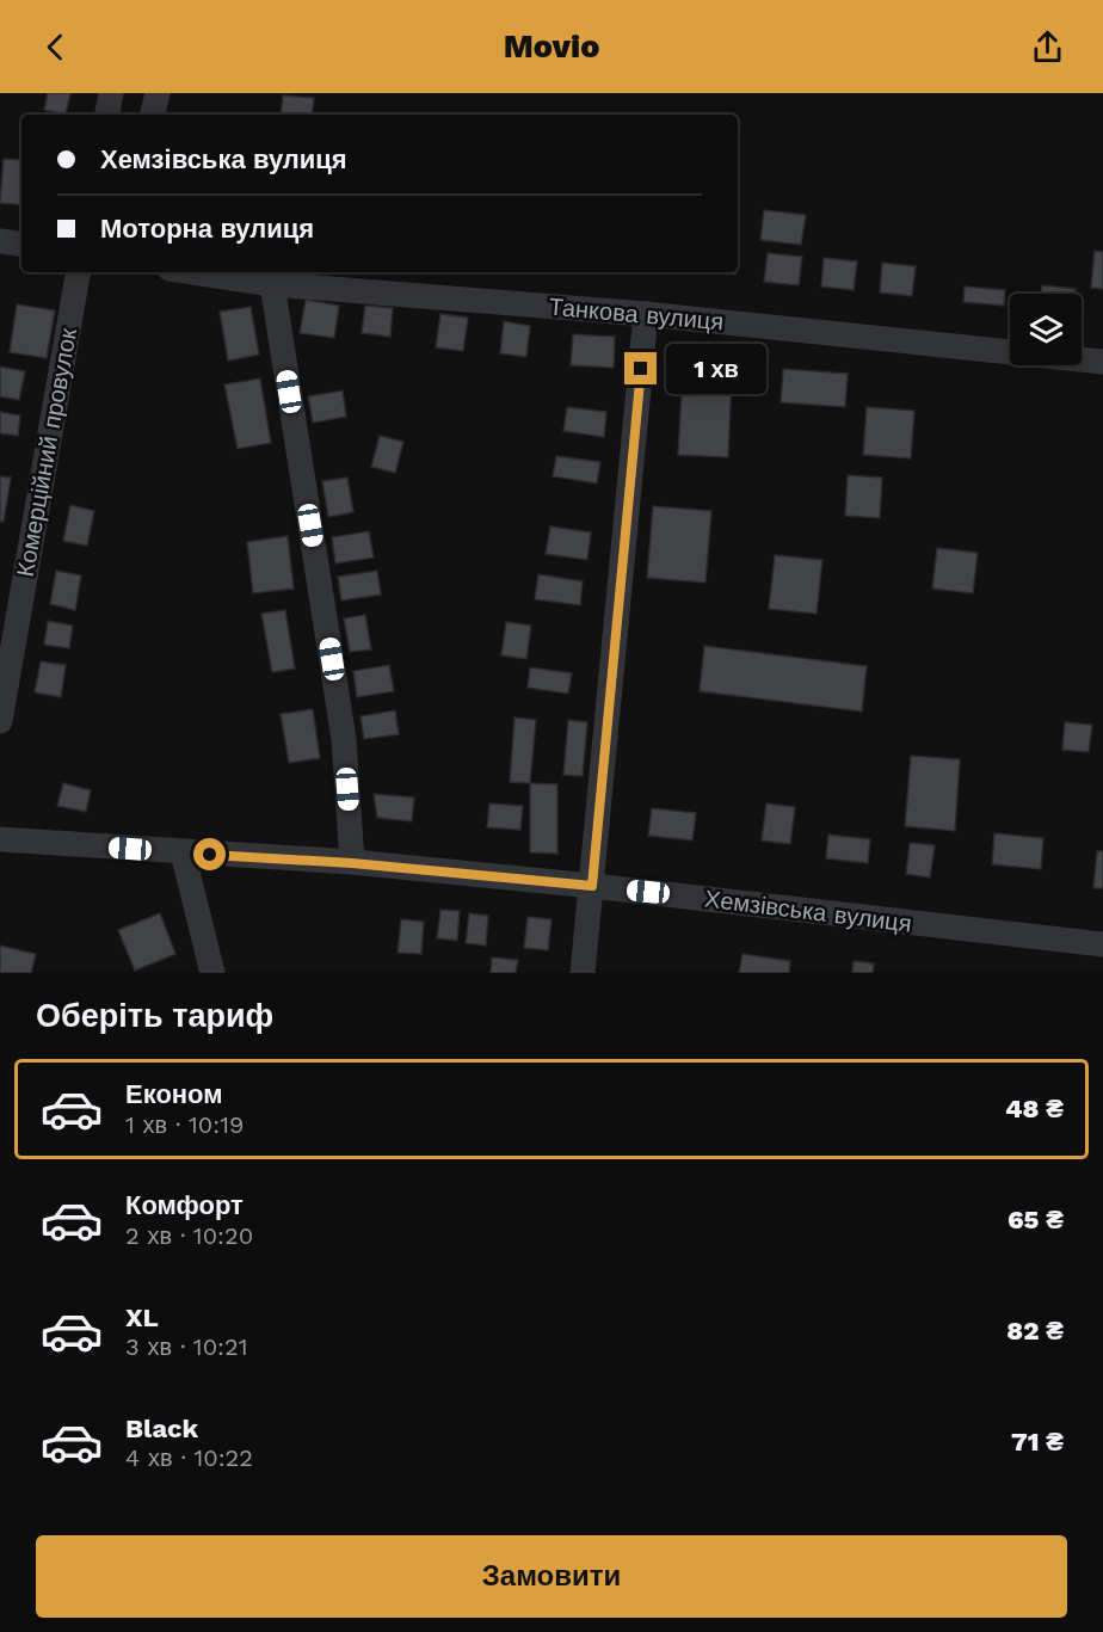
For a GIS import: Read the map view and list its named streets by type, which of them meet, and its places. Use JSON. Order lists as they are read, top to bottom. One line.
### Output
{"streets":{"street":["Танкова вулиця","Комерційний провулок","Хемзівська вулиця"]},"page":{"header":"Movio","banner":["Хемзівська вулиця","Моторна вулиця"],"bubble":"1 хв","heading":"Оберіть тариф","list":[{"name":"Економ","note":"1 хв · 10:19","value":"48 ₴"},{"name":"Комфорт","note":"2 хв · 10:20","value":"65 ₴"},{"name":"XL","note":"3 хв · 10:21","value":"82 ₴"},{"name":"Black","note":"4 хв · 10:22","value":"71 ₴"}],"buttons":"Замовити"}}
